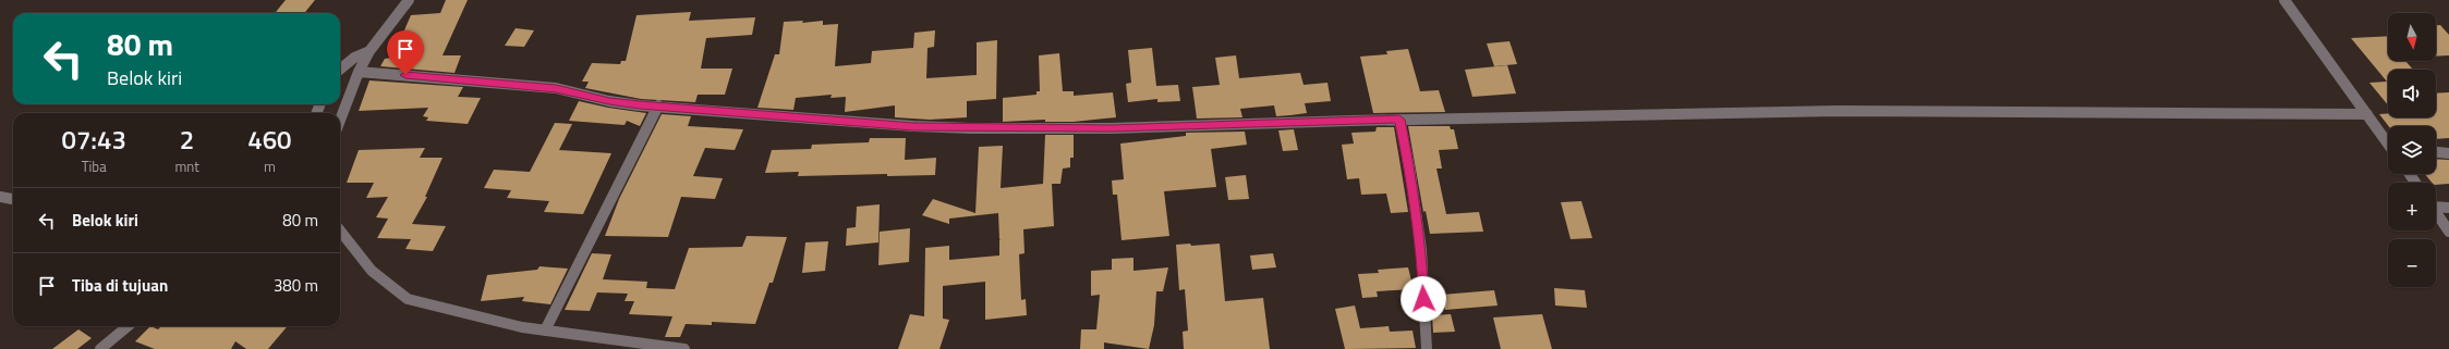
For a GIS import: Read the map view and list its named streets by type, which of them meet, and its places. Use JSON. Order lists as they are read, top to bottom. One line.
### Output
{"north":"bottom","page":{"map_buttons":["+","−"],"turn":["80 m","Belok kiri"],"eta":["07:43","Tiba","2","mnt","460","m"],"list":[{"name":"Belok kiri","value":"80 m"},{"name":"Tiba di tujuan","value":"380 m"}]}}
